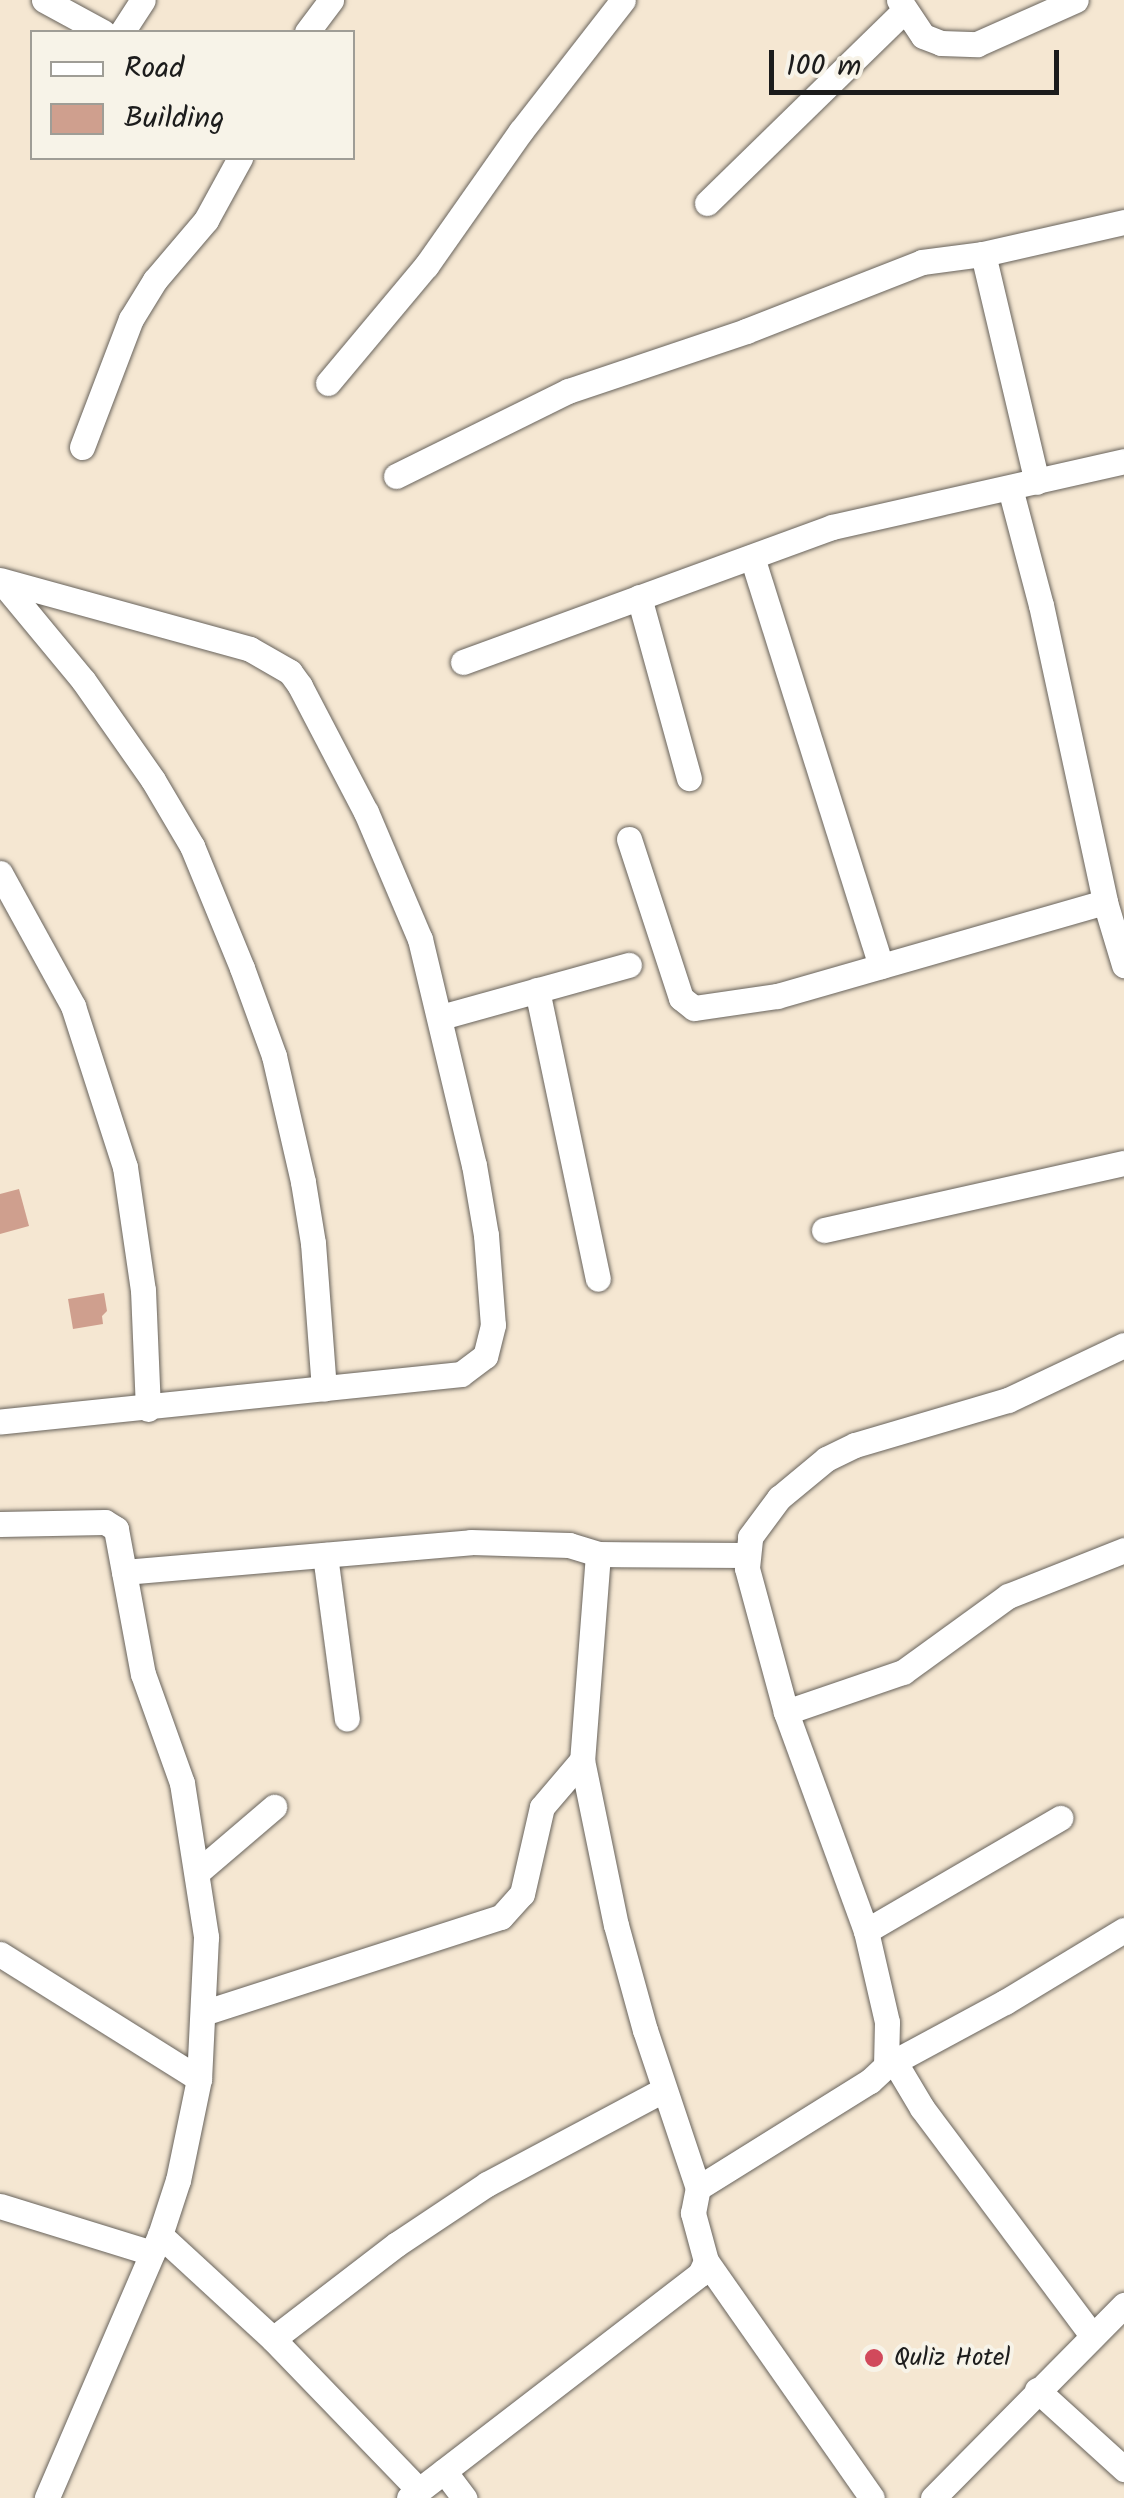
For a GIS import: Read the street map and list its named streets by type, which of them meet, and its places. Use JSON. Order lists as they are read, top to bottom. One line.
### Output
{"places":["Quliz Hotel"],"legend":["Road","Building"],"scale_bar":"100 m"}
